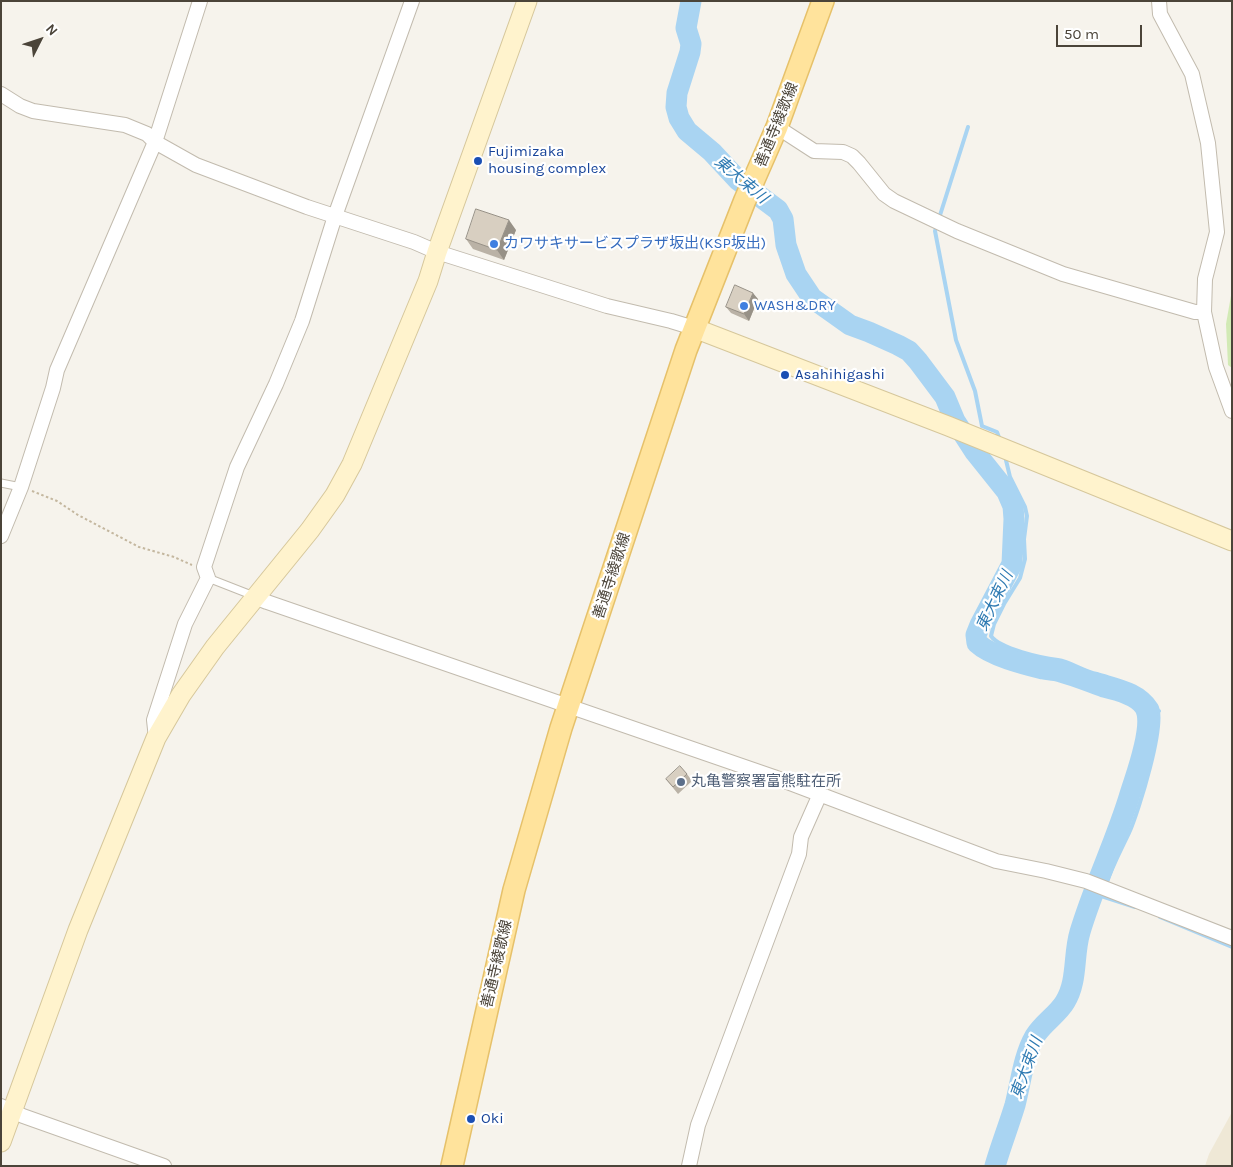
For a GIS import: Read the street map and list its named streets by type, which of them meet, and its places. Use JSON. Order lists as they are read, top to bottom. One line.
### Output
{"streets":{"main road":["善通寺綾歌線"]},"water":["東大束川"],"places":["Fujimizaka housing complex","カワサキサービスプラザ坂出(KSP坂出)","WASH&DRY","Asahihigashi","丸亀警察署富熊駐在所","Oki"],"scale_bar":"50 m","north":"top right"}
